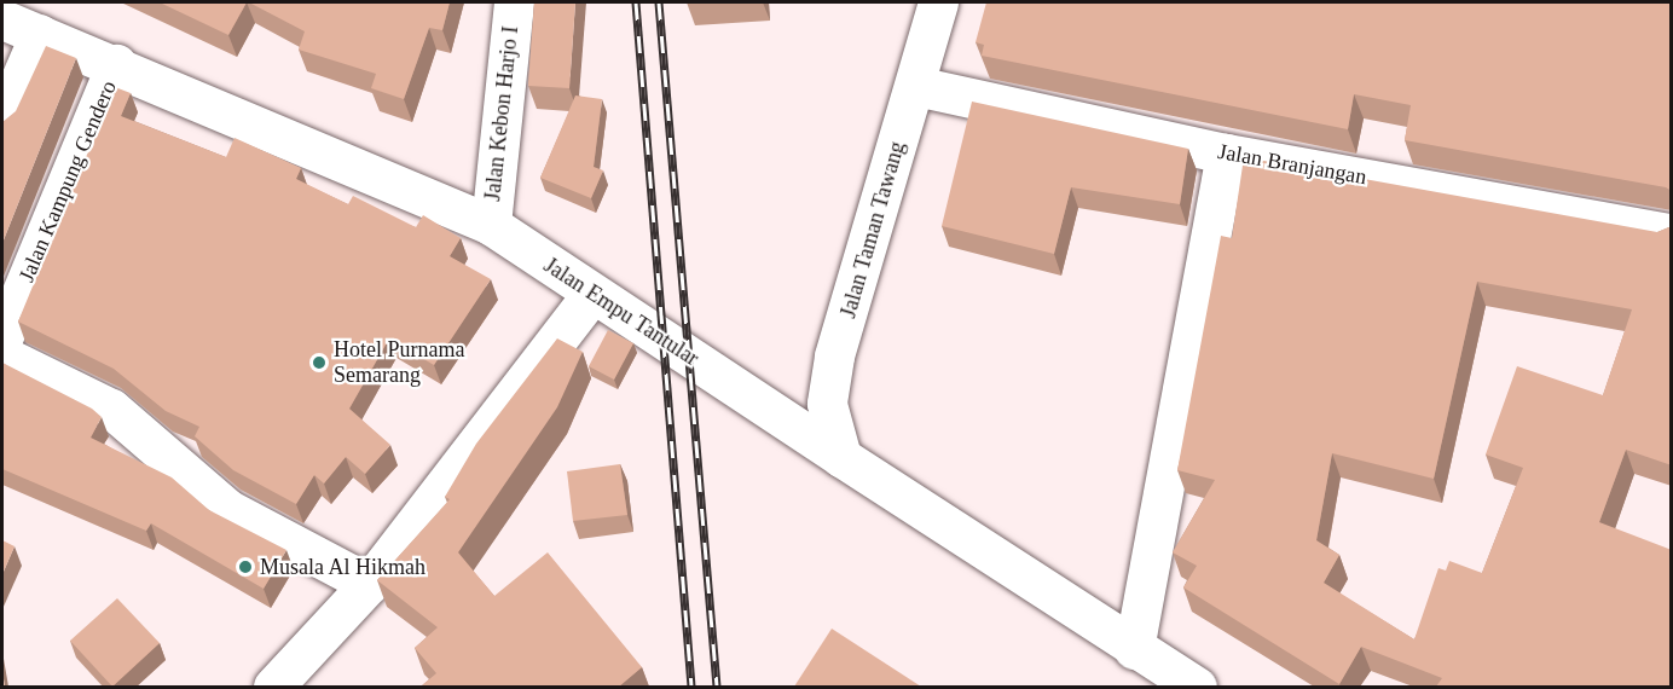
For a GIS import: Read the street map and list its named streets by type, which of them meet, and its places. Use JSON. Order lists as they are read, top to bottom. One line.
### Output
{"streets":{"street":["Jalan Kebon Harjo I","Jalan Branjangan","Jalan Kampung Gendero","Jalan Taman Tawang","Jalan Empu Tantular"]},"crossings":[["Jalan Kebon Harjo I","Jalan Empu Tantular"],["Jalan Branjangan","Jalan Taman Tawang"],["Jalan Kampung Gendero","Jalan Empu Tantular"],["Jalan Taman Tawang","Jalan Empu Tantular"]],"places":["Hotel Purnama Semarang","Musala Al Hikmah"]}
